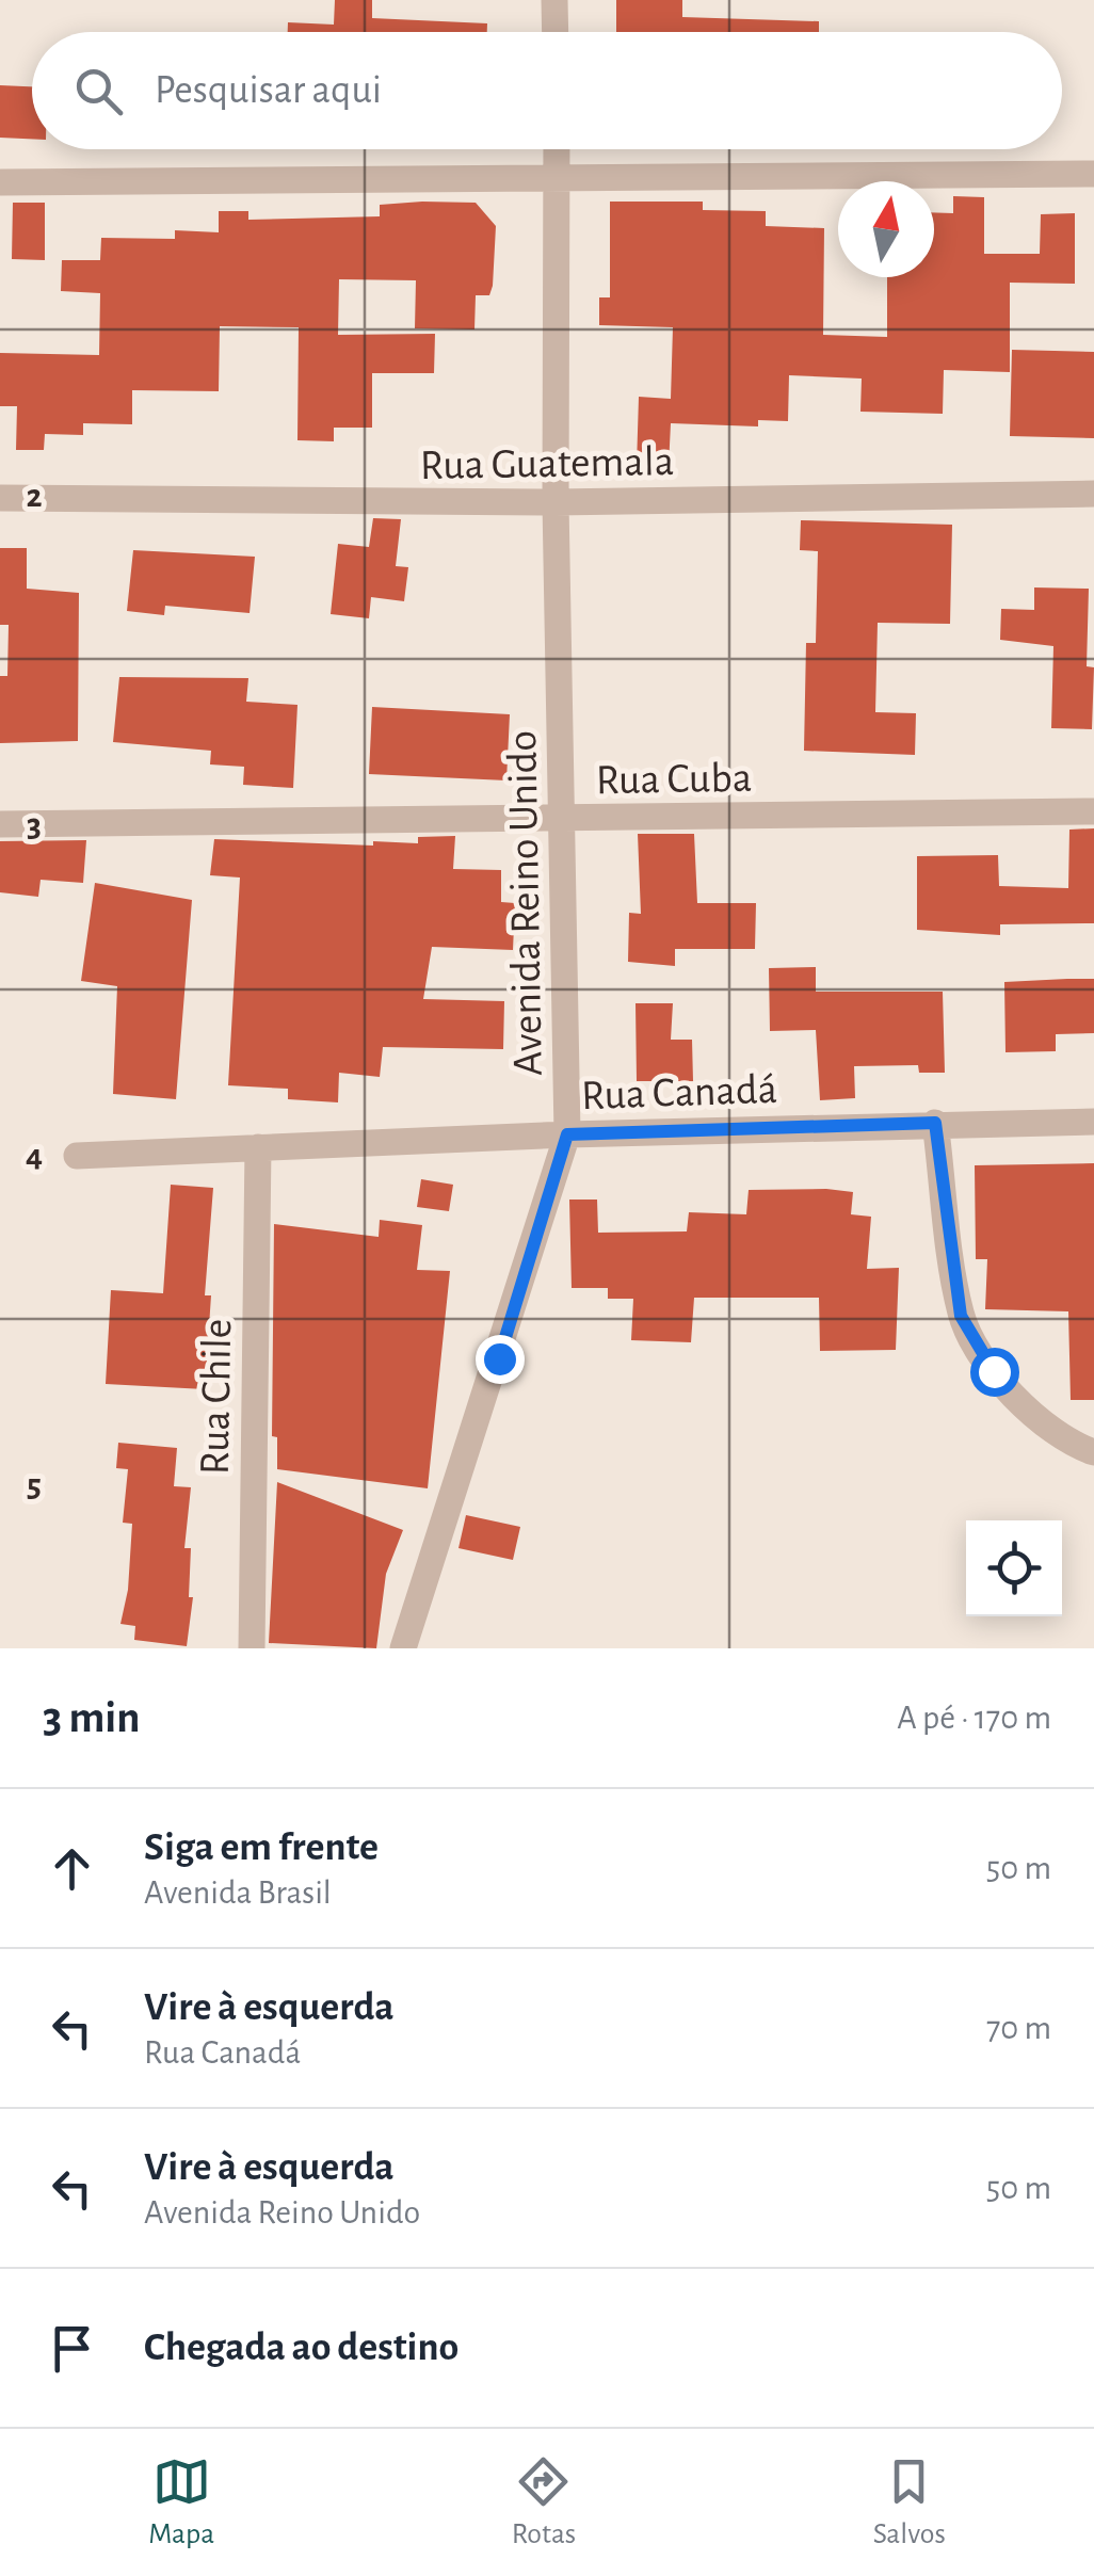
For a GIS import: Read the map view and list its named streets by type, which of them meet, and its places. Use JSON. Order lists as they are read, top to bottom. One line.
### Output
{"streets":{"street":["Rua Guatemala","Rua Cuba","Avenida Reino Unido","Rua Canadá","Rua Chile"]},"crossings":[["Rua Guatemala","Avenida Reino Unido"],["Rua Cuba","Avenida Reino Unido"],["Avenida Reino Unido","Rua Canadá"],["Rua Canadá","Rua Chile"]],"north":"top","page":{"search":"Pesquisar aqui","heading":["3 min","A pé · 170 m"],"list":[["Siga em frente","Avenida Brasil","50 m"],["Vire à esquerda","Rua Canadá","70 m"],["Vire à esquerda","Avenida Reino Unido","50 m"],"Chegada ao destino"],"nav":["Mapa","Rotas","Salvos"]},"grid":{"rows":["2","3","4","5"]}}
